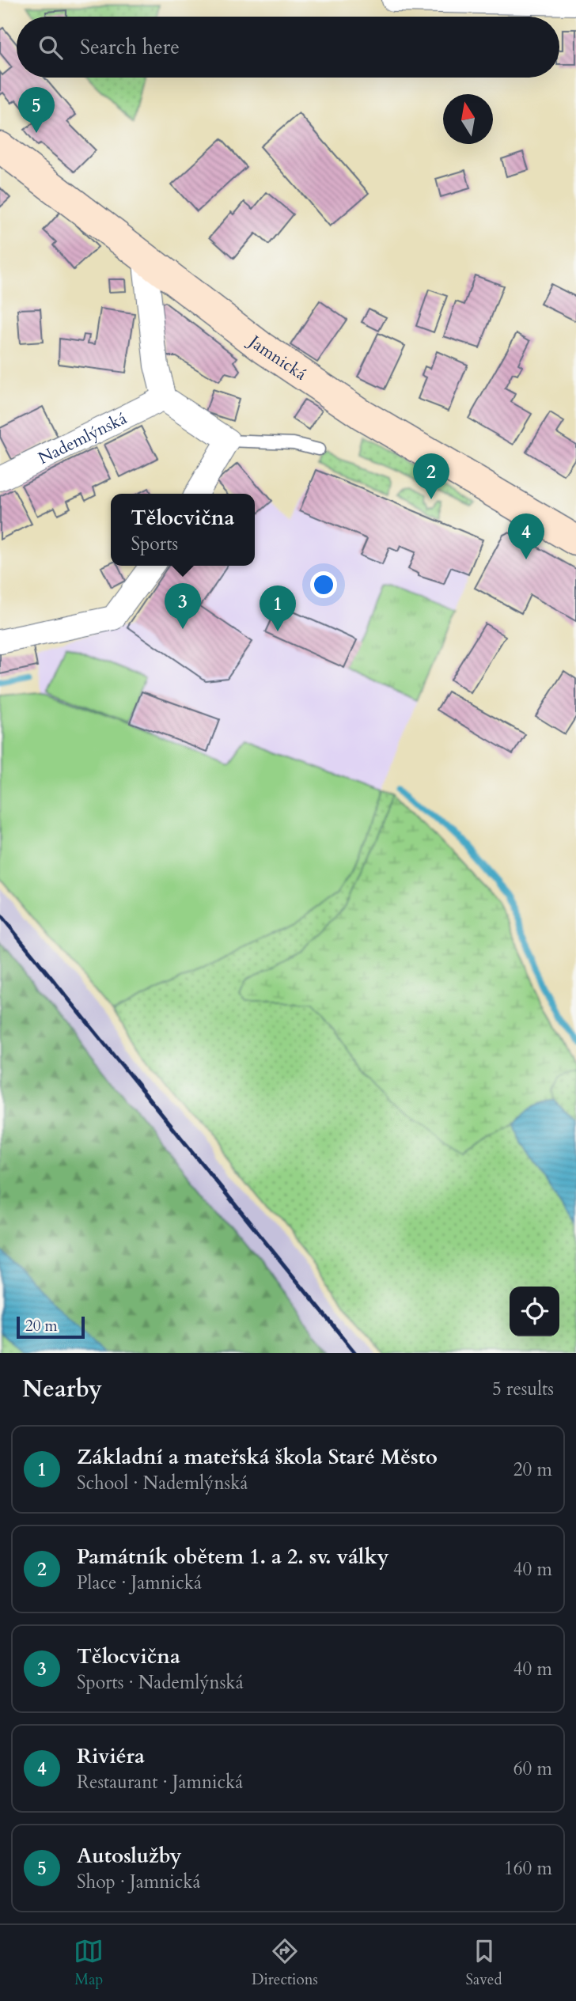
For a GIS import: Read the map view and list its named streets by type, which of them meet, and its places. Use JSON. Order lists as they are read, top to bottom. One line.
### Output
{"streets":{"main road":["Jamnická"],"street":["Nademlýnská"]},"scale_bar":"20 m","north":"top","page":{"search":"Search here","pins":["5","2","4","3","1"],"popup":["Tělocvična","Sports"],"scale":"20 m","heading":["Nearby","5 results"],"list":[{"mark":"1","name":"Základní a mateřská škola Staré Město","note":"School · Nademlýnská","value":"20 m"},{"mark":"2","name":"Památník obětem 1. a 2. sv. války","note":"Place · Jamnická","value":"40 m"},{"mark":"3","name":"Tělocvična","note":"Sports · Nademlýnská","value":"40 m"},{"mark":"4","name":"Riviéra","note":"Restaurant · Jamnická","value":"60 m"},{"mark":"5","name":"Autoslužby","note":"Shop · Jamnická","value":"160 m"}],"nav":["Map","Directions","Saved"]}}
